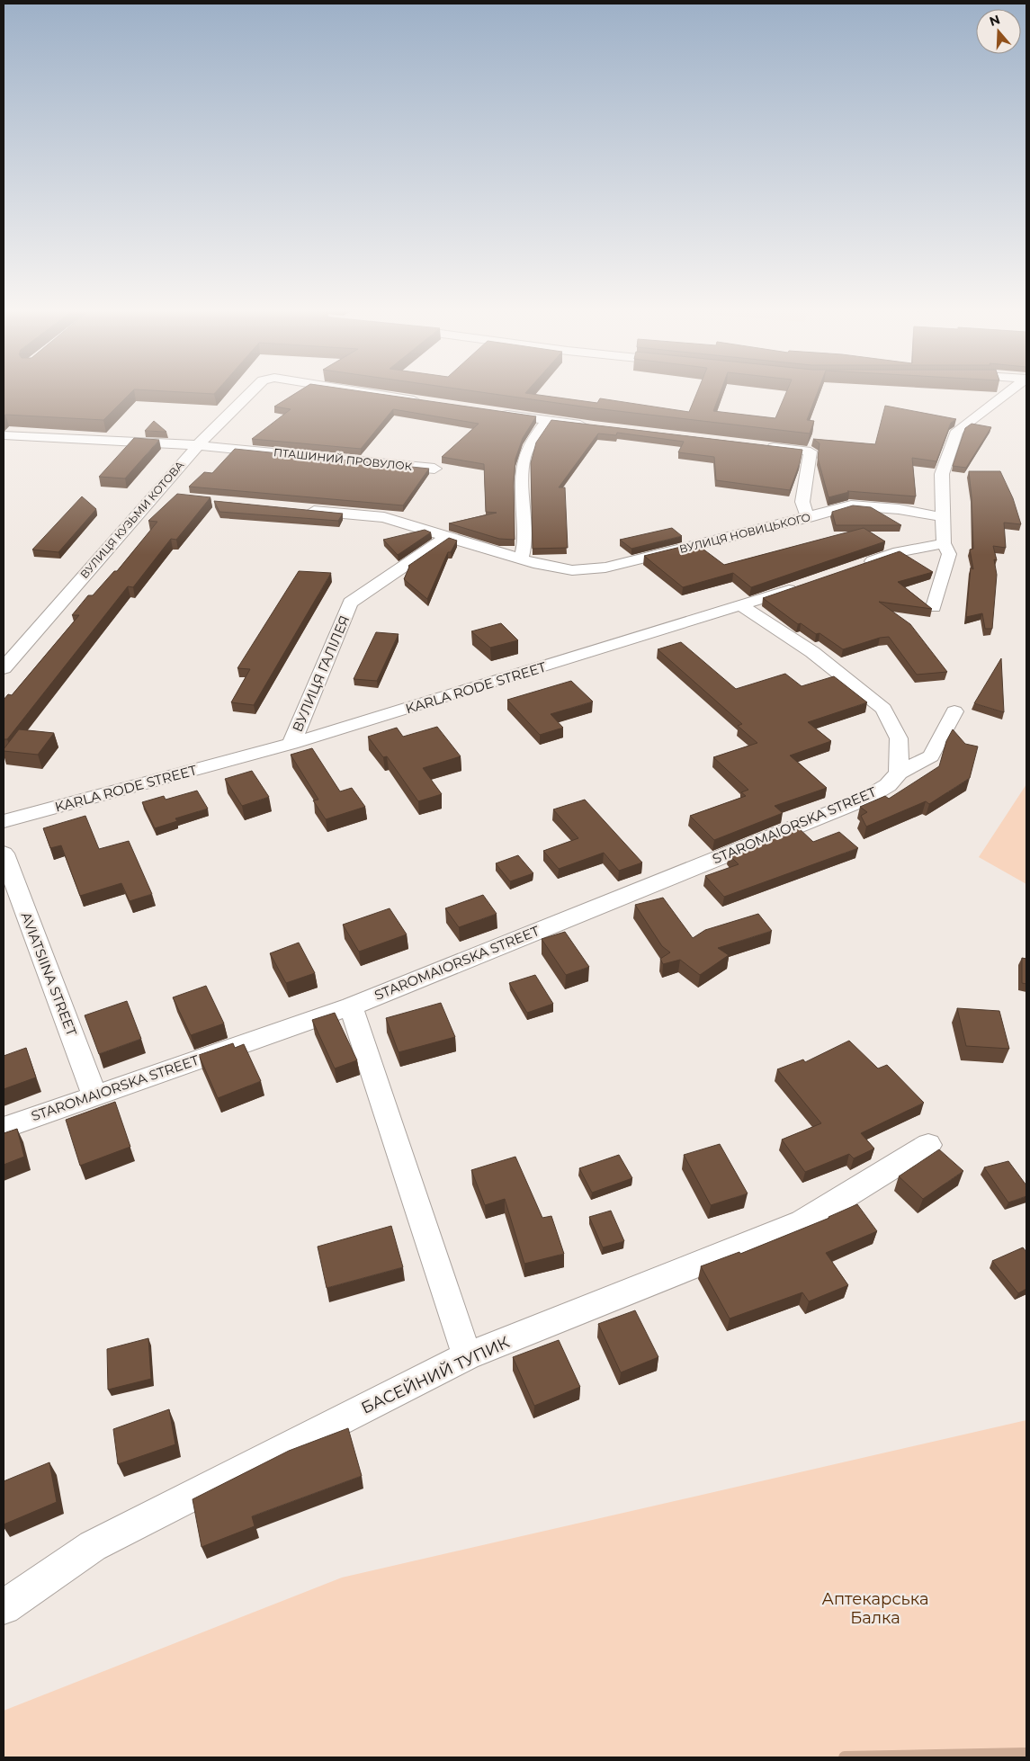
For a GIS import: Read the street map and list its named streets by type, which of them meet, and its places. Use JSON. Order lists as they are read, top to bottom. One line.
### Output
{"streets":{"street":["ПТАШИНИЙ ПРОВУЛОК","ВУЛИЦЯ КУЗЬМИ КОТОВА","ВУЛИЦЯ НОВИЦЬКОГО","ВУЛИЦЯ ГАЛІЛЕЯ","KARLA RODE STREET","STAROMAIORSKA STREET","AVIATSIINA STREET","БАСЕЙНИЙ ТУПИК"]},"crossings":[["ПТАШИНИЙ ПРОВУЛОК","ВУЛИЦЯ КУЗЬМИ КОТОВА"],["ВУЛИЦЯ НОВИЦЬКОГО","ВУЛИЦЯ ГАЛІЛЕЯ"],["ВУЛИЦЯ ГАЛІЛЕЯ","KARLA RODE STREET"],["STAROMAIORSKA STREET","AVIATSIINA STREET"]],"parks":["Аптекарська Балка"],"north":"top"}
